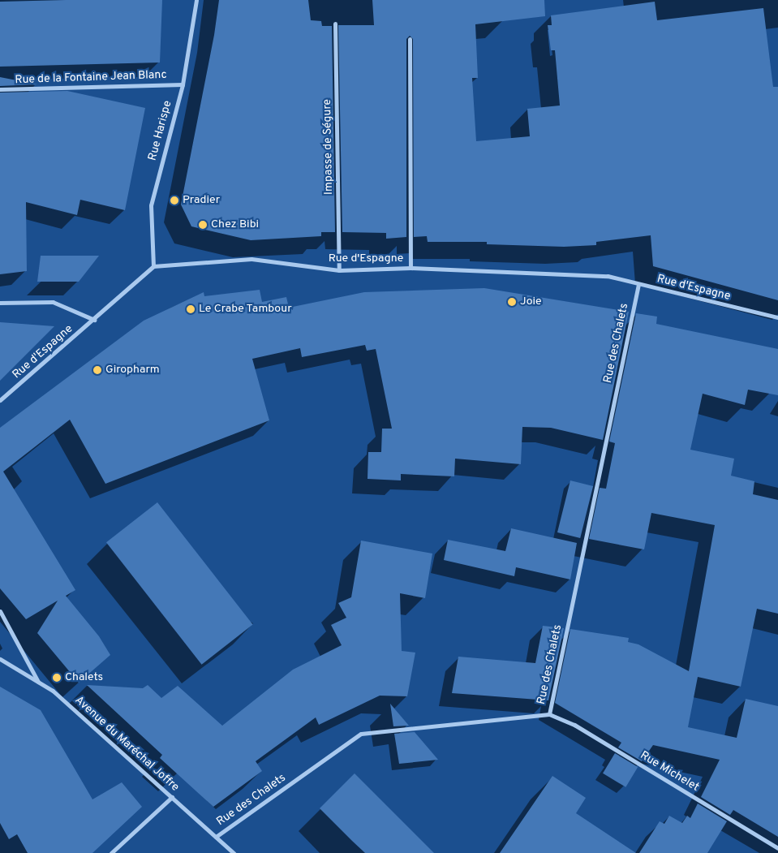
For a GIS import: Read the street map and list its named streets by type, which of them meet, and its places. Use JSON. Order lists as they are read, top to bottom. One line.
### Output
{"streets":{"street":["Rue de la Fontaine Jean Blanc","Rue Harispe","Impasse de Ségure","Rue d'Espagne","Rue des Chalets","Avenue du Maréchal Joffre","Rue Michelet"]},"crossings":[["Rue de la Fontaine Jean Blanc","Rue Harispe"],["Rue Harispe","Rue d'Espagne"],["Impasse de Ségure","Rue d'Espagne"],["Rue d'Espagne","Rue des Chalets"],["Rue des Chalets","Avenue du Maréchal Joffre"],["Rue des Chalets","Rue Michelet"]],"places":["Pradier","Chez Bibi","Joie","Le Crabe Tambour","Giropharm","Chalets"]}
